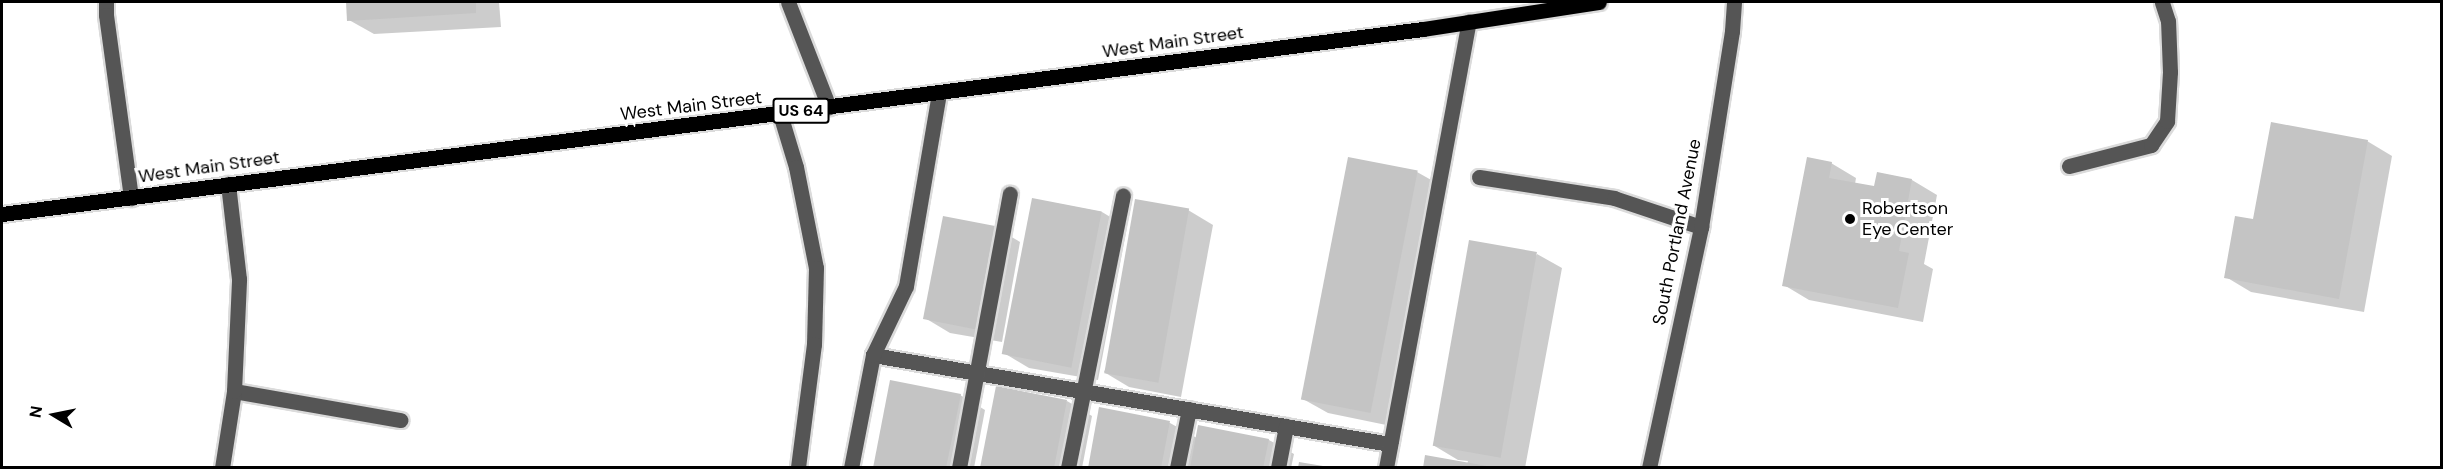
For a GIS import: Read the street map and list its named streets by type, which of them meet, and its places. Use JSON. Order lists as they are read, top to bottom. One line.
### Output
{"streets":{"main road":["West Main Street","US 64"],"street":["South Portland Avenue"]},"places":["Robertson Eye Center"],"north":"left"}
